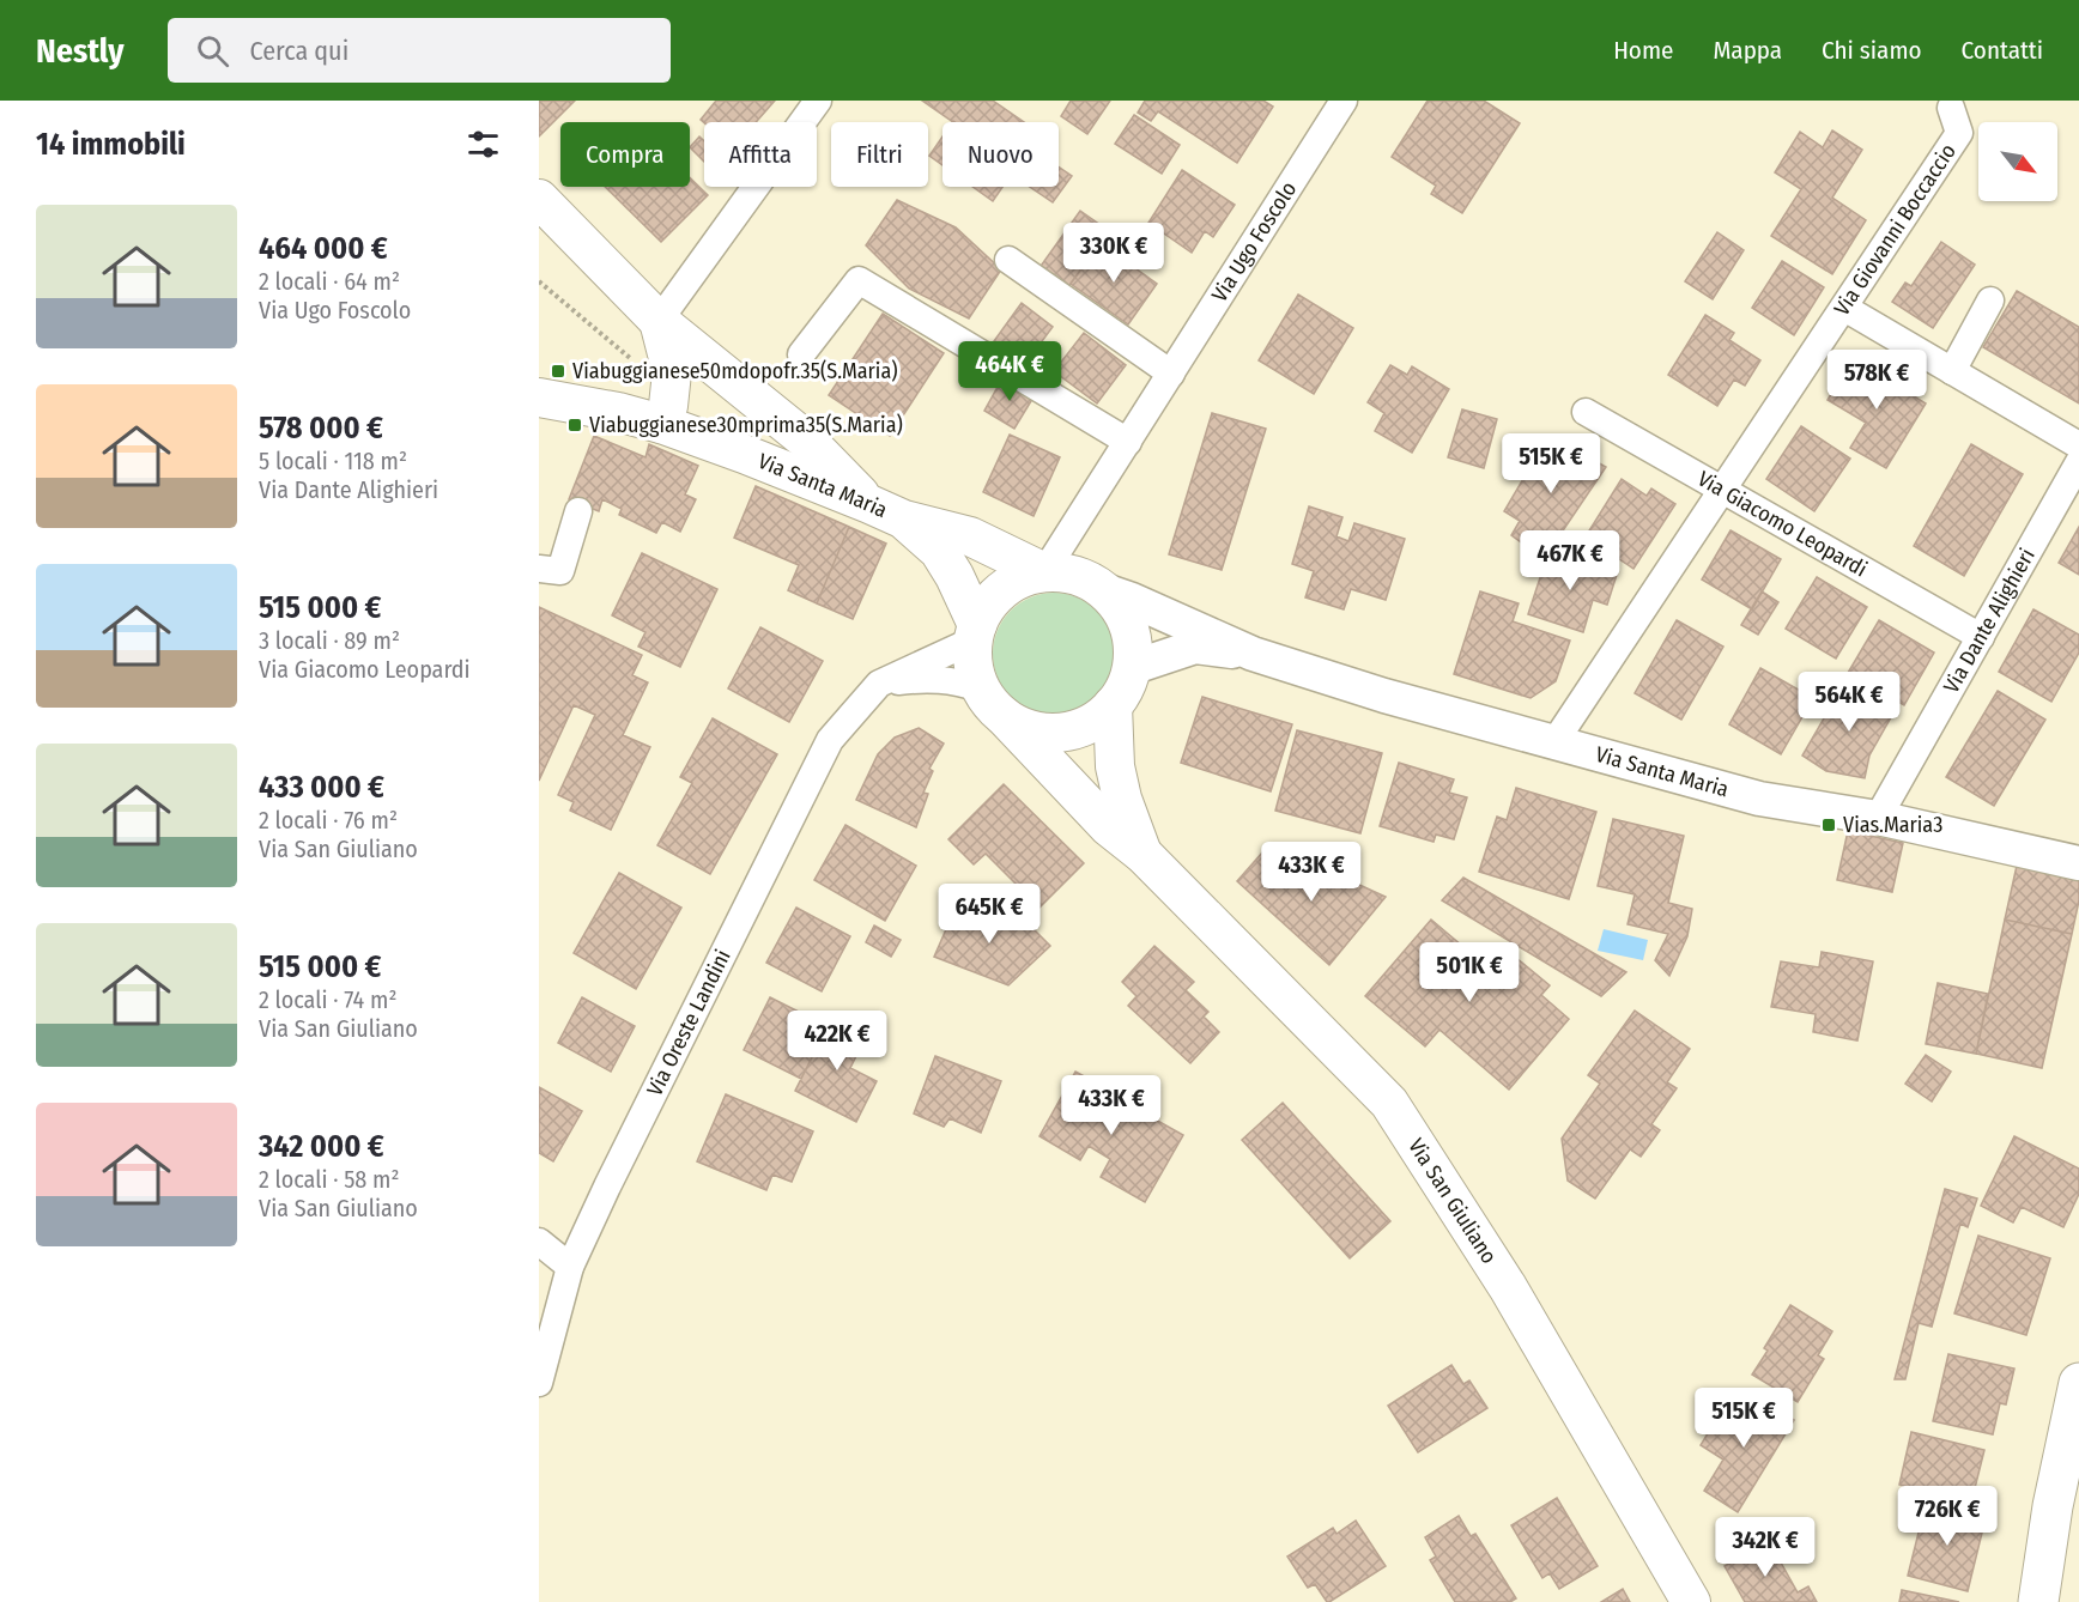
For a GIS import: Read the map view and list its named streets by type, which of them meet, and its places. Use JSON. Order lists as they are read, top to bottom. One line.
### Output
{"streets":{"main road":["Via Santa Maria","Via San Giuliano"],"street":["Via Giovanni Boccaccio","Via Ugo Foscolo","Via Giacomo Leopardi","Via Dante Alighieri","Via Oreste Landini"]},"crossings":[["Via Giovanni Boccaccio","Via Santa Maria"],["Via Giovanni Boccaccio","Via Giacomo Leopardi"],["Via Ugo Foscolo","Via Oreste Landini"],["Via Ugo Foscolo","Via San Giuliano"],["Via Santa Maria","Via Dante Alighieri"],["Via Giacomo Leopardi","Via Dante Alighieri"],["Via Oreste Landini","Via San Giuliano"]],"places":{"transit":["Viabuggianese50mdopofr.35(S.Maria)","Viabuggianese30mprima35(S.Maria)","Vias.Maria3"]},"north":"bottom right","page":{"header":"Nestly","search":"Cerca qui","nav":["Home","Mappa","Chi siamo","Contatti"],"heading":"14 immobili","chip":["Compra","Affitta","Filtri","Nuovo"],"list":[{"name":"464 000 €","note":"2 locali · 64 m² · Via Ugo Foscolo"},{"name":"578 000 €","note":"5 locali · 118 m² · Via Dante Alighieri"},{"name":"515 000 €","note":"3 locali · 89 m² · Via Giacomo Leopardi"},{"name":"433 000 €","note":"2 locali · 76 m² · Via San Giuliano"},{"name":"515 000 €","note":"2 locali · 74 m² · Via San Giuliano"},{"name":"342 000 €","note":"2 locali · 58 m² · Via San Giuliano"}],"price":["330K €","464K €","578K €","515K €","467K €","564K €","433K €","645K €","501K €","422K €","433K €","515K €","726K €","342K €"]}}
